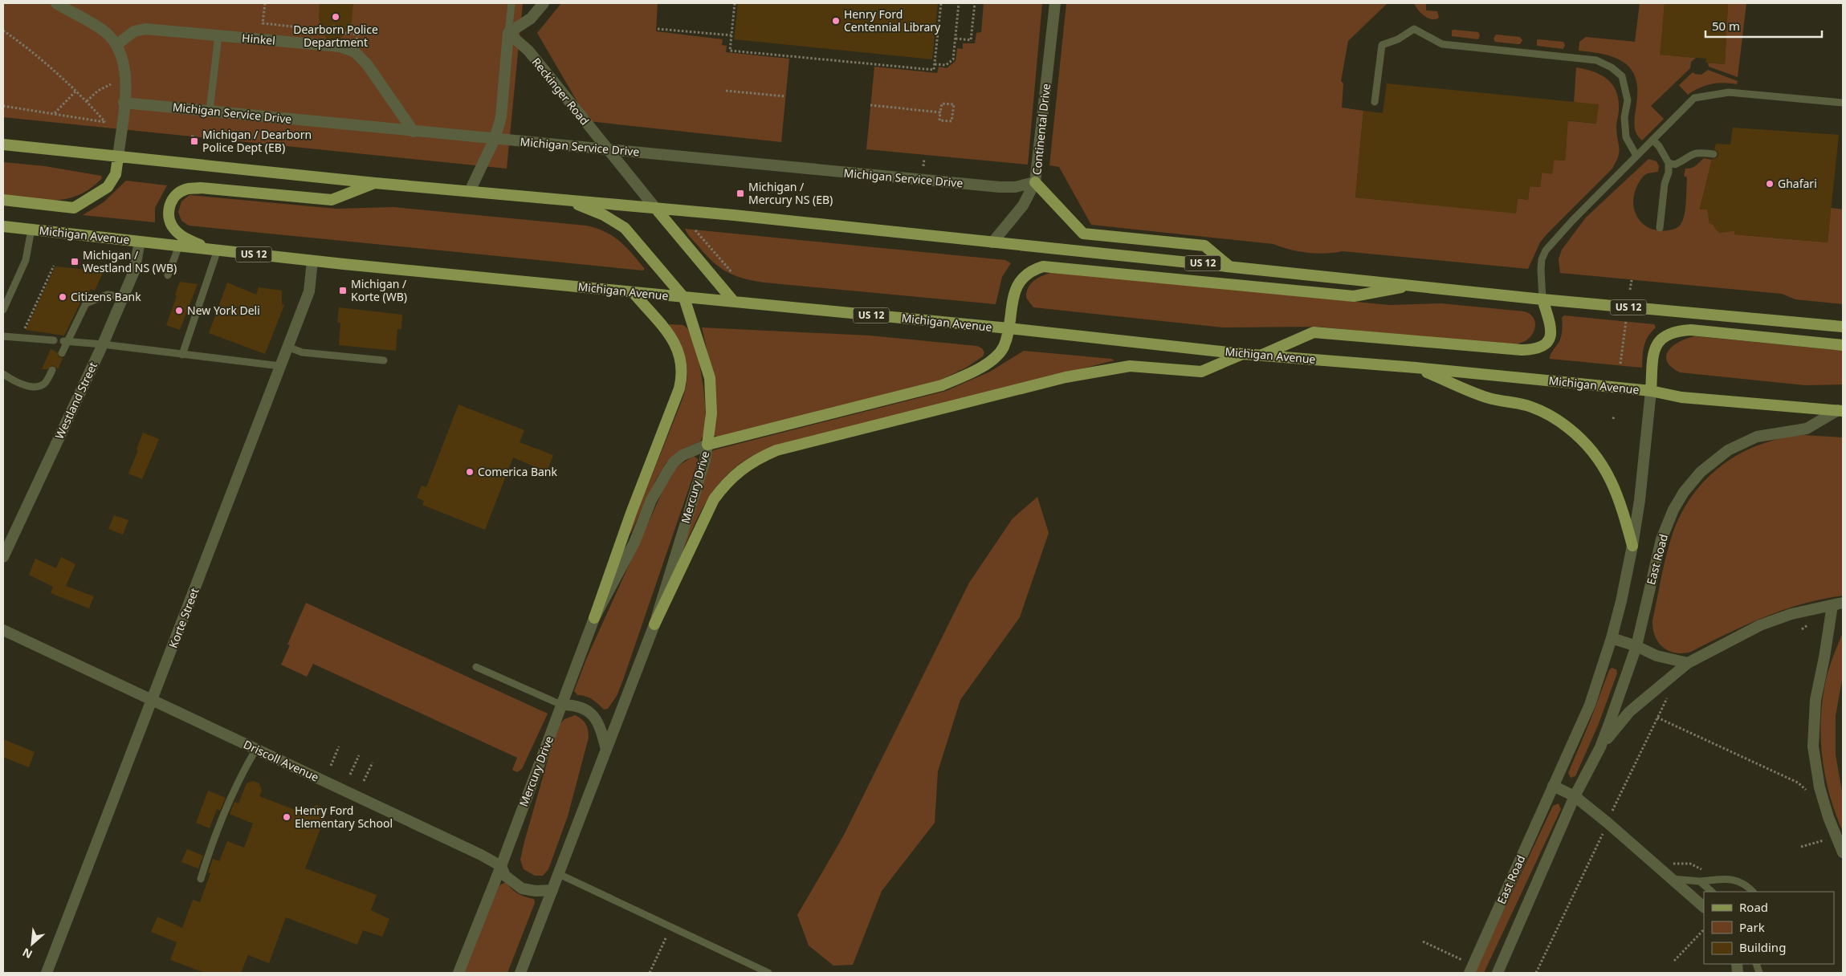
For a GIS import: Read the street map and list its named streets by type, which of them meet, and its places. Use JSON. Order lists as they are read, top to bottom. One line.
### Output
{"streets":{"main road":["Michigan Avenue","US 12"],"street":["Hinkel","Reckinger Road","Michigan Service Drive","Continental Drive","Westland Street","Mercury Drive","East Road","Korte Street","Driscoll Avenue"]},"crossings":[["Hinkel","Michigan Service Drive"],["Reckinger Road","Michigan Service Drive"],["Reckinger Road","US 12"],["Michigan Service Drive","Continental Drive"],["Continental Drive","US 12"],["Michigan Avenue","Westland Street"],["Michigan Avenue","East Road"],["Michigan Avenue","Korte Street"],["Mercury Drive","Driscoll Avenue"],["Korte Street","Driscoll Avenue"]],"places":{"other":["Dearborn Police Department","Henry Ford Centennial Library","Ghafari","Citizens Bank","New York Deli","Comerica Bank","Henry Ford Elementary School"],"transit":["Michigan / Dearborn Police Dept (EB)","Michigan / Mercury NS (EB)","Michigan / Westland NS (WB)","Michigan / Korte (WB)"]},"legend":["Road","Park","Building"],"scale_bar":"50 m","north":"bottom left"}
